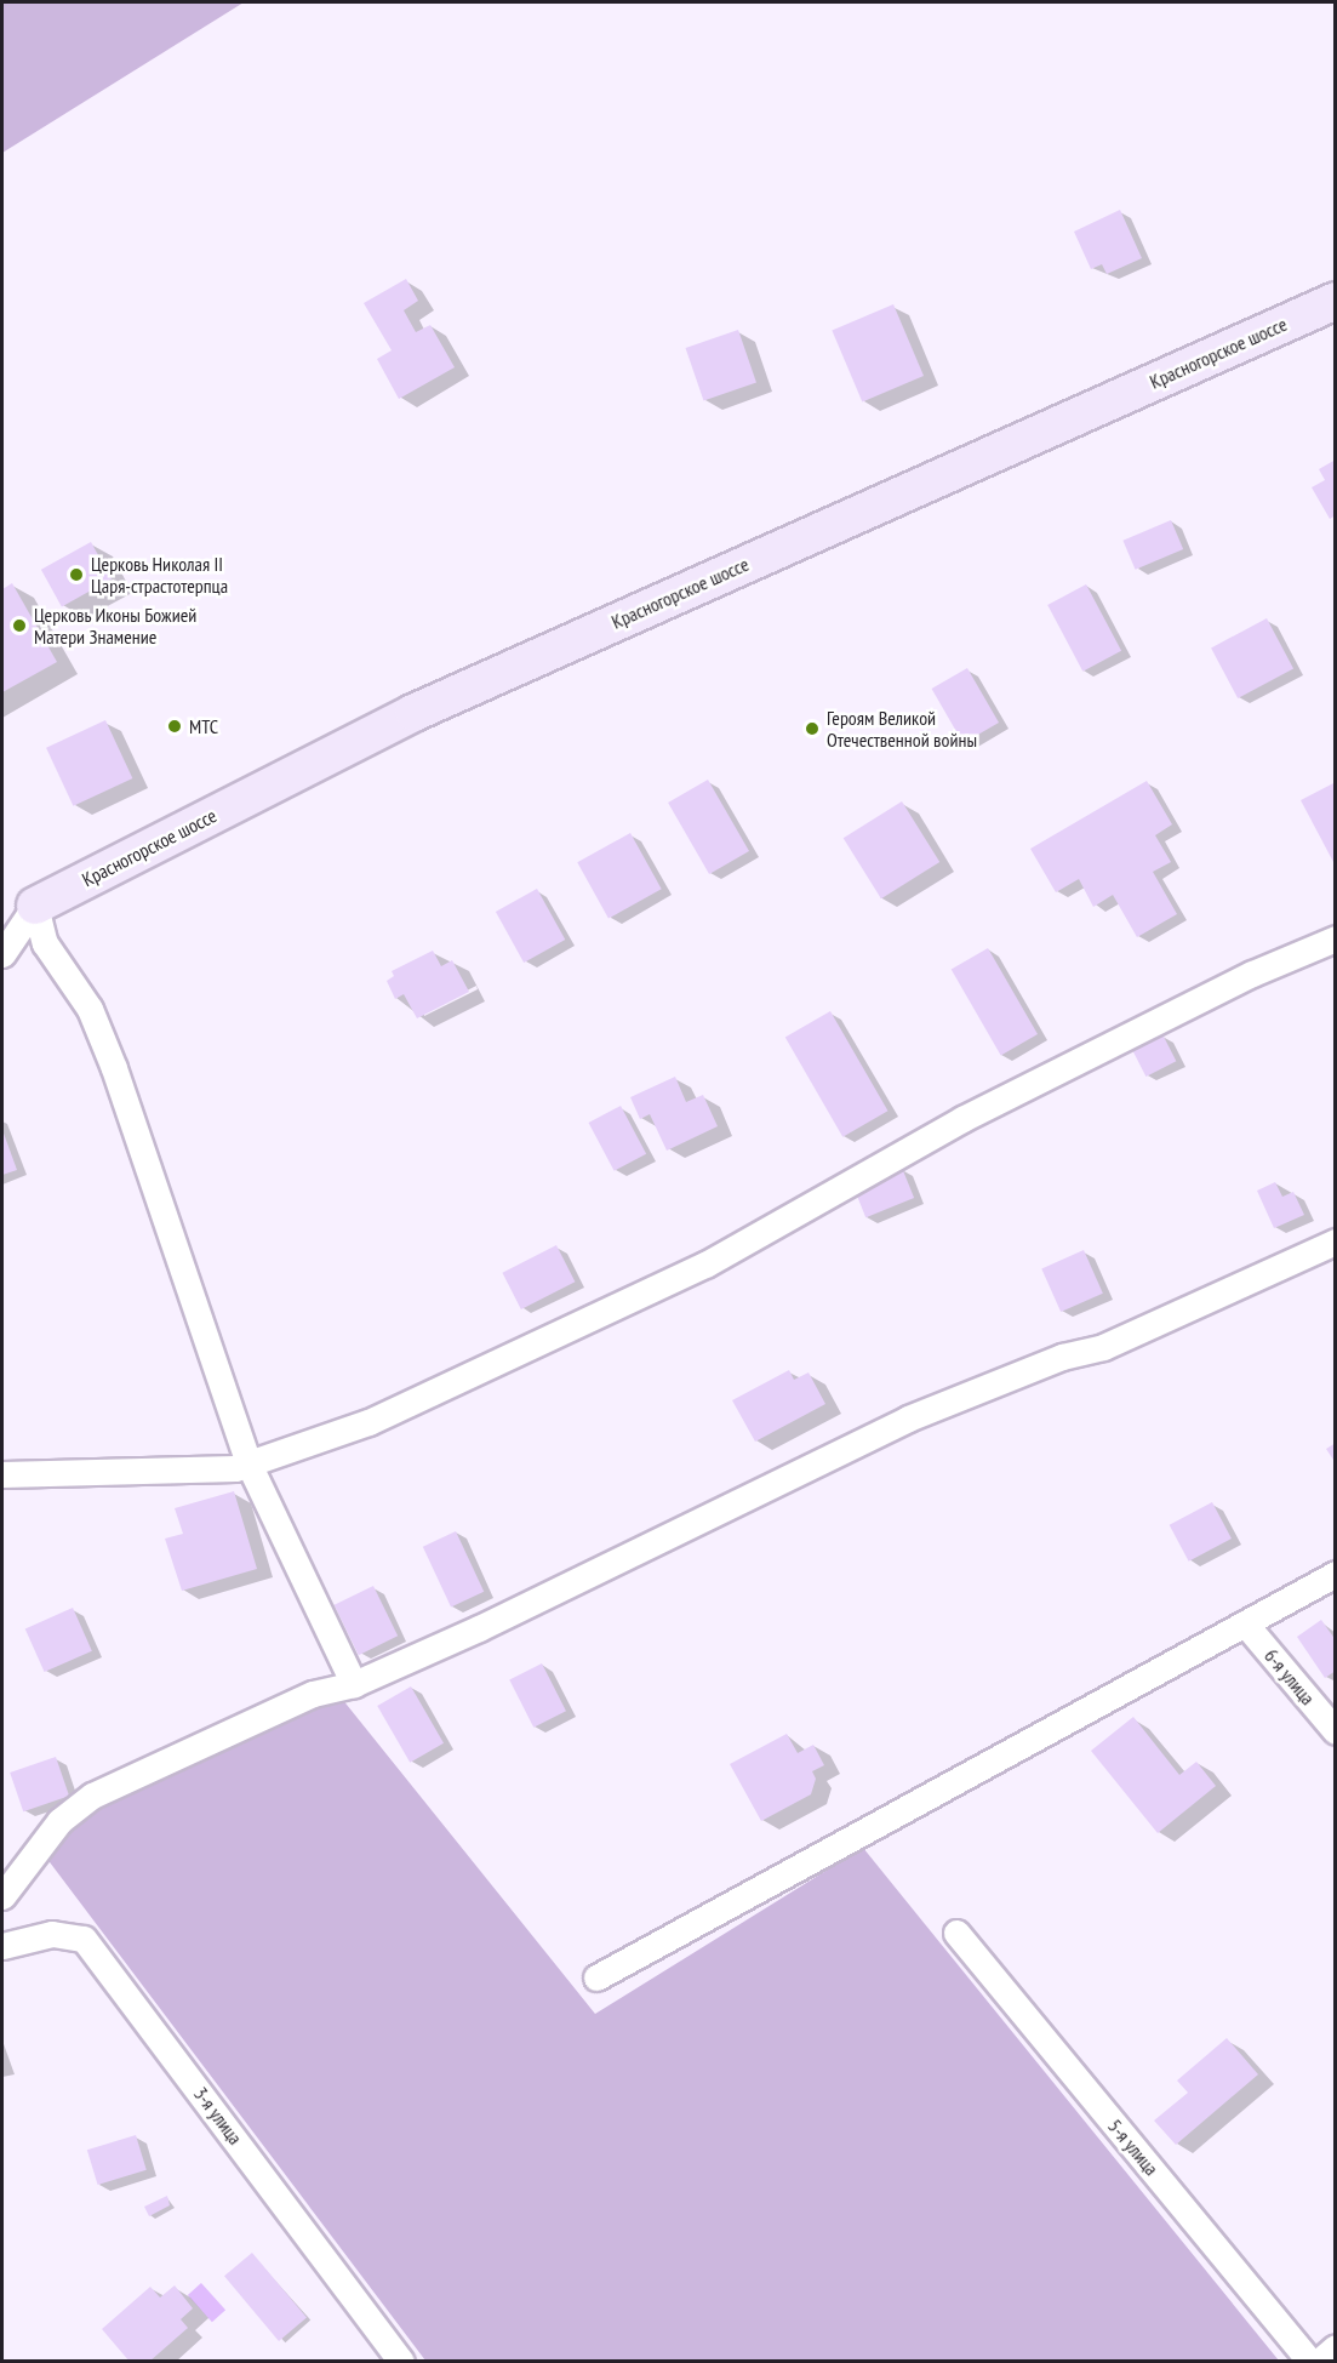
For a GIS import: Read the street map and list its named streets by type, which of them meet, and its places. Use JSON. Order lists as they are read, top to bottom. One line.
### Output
{"streets":{"street":["Красногорское шоссе","6-я улица","3-я улица","5-я улица"]},"places":["Церковь Николая II Царя-страстотерпца","Церковь Иконы Божией Матери Знамение","МТС","Героям Великой Отечественной войны"]}
